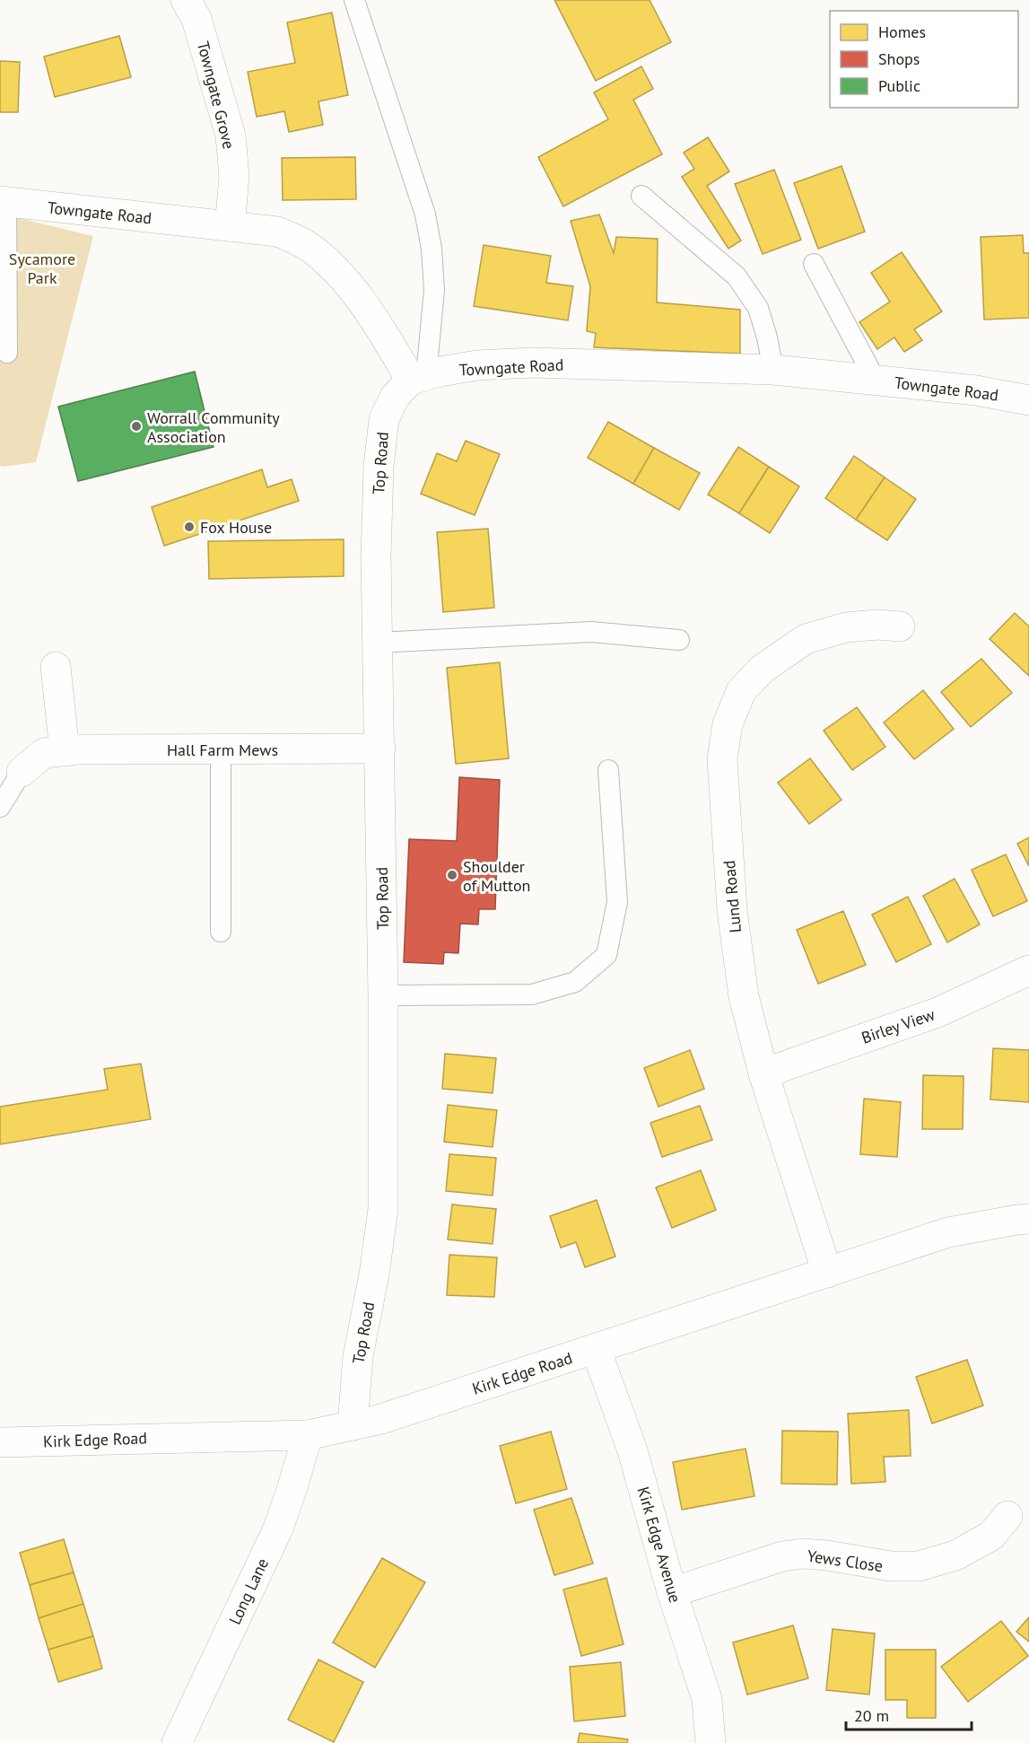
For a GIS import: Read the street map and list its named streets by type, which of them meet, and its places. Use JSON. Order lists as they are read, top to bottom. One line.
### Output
{"streets":{"street":["Towngate Grove","Towngate Road","Top Road","Hall Farm Mews","Lund Road","Birley View","Kirk Edge Road","Kirk Edge Avenue","Yews Close","Long Lane"]},"crossings":[["Towngate Grove","Towngate Road"],["Towngate Road","Top Road"],["Top Road","Hall Farm Mews"],["Top Road","Kirk Edge Road"],["Lund Road","Birley View"],["Lund Road","Kirk Edge Road"],["Kirk Edge Road","Kirk Edge Avenue"],["Kirk Edge Road","Long Lane"],["Kirk Edge Avenue","Yews Close"]],"parks":["Sycamore Park"],"places":["Worrall Community Association","Fox House","Shoulder of Mutton"],"legend":["Homes","Shops","Public"],"scale_bar":"20 m"}
